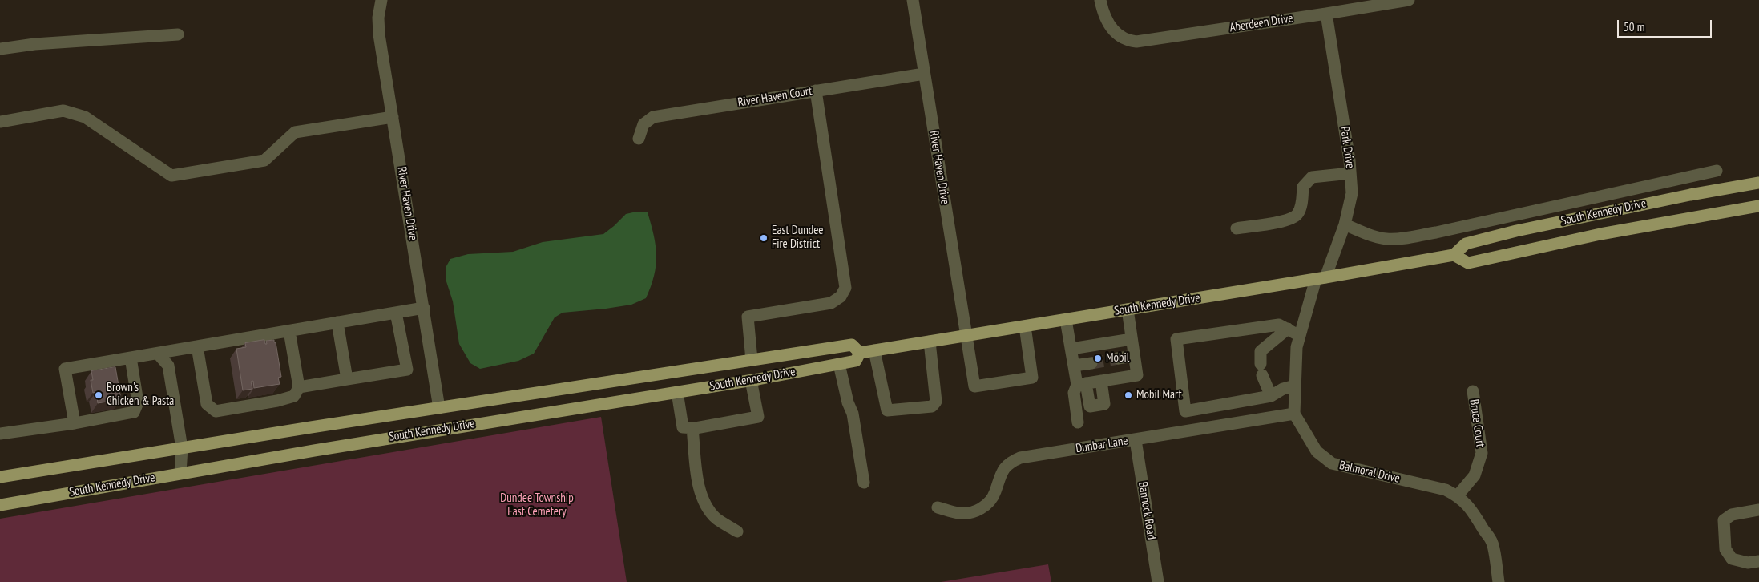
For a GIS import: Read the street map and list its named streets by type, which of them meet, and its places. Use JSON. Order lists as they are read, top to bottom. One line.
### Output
{"streets":{"main road":["South Kennedy Drive"],"street":["Aberdeen Drive","River Haven Court","Park Drive","River Haven Drive","Bruce Court","Dunbar Lane","Balmoral Drive","Bannock Road"]},"crossings":[["Aberdeen Drive","Park Drive"],["River Haven Court","River Haven Drive"],["Park Drive","South Kennedy Drive"],["River Haven Drive","South Kennedy Drive"],["Bruce Court","Balmoral Drive"],["Dunbar Lane","Balmoral Drive"],["Dunbar Lane","Bannock Road"]],"parks":["Dundee Township East Cemetery"],"places":["East Dundee Fire District","Mobil","Brown's Chicken & Pasta","Mobil Mart"],"scale_bar":"50 m"}
